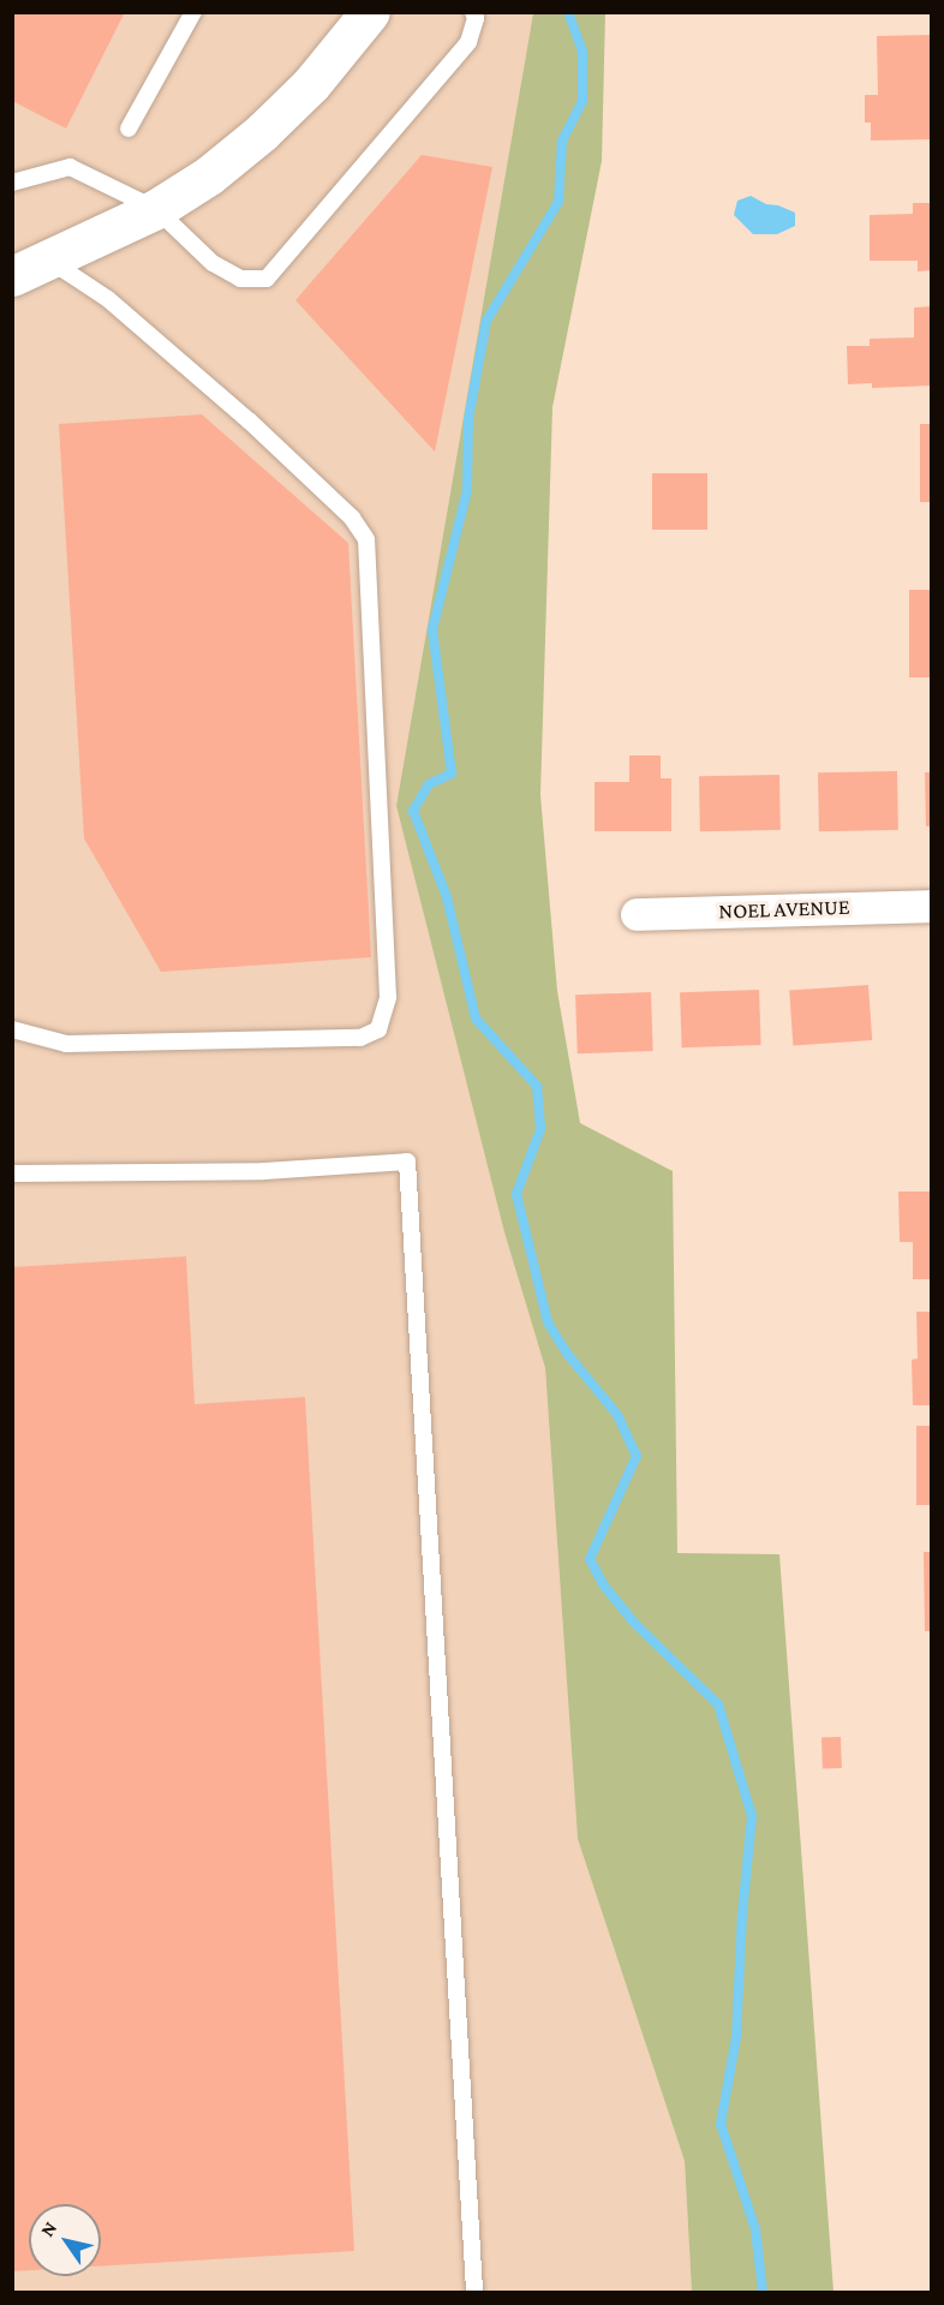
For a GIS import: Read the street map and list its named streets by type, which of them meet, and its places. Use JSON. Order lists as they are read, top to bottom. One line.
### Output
{"streets":{"street":["NOEL AVENUE"]},"north":"top left"}
